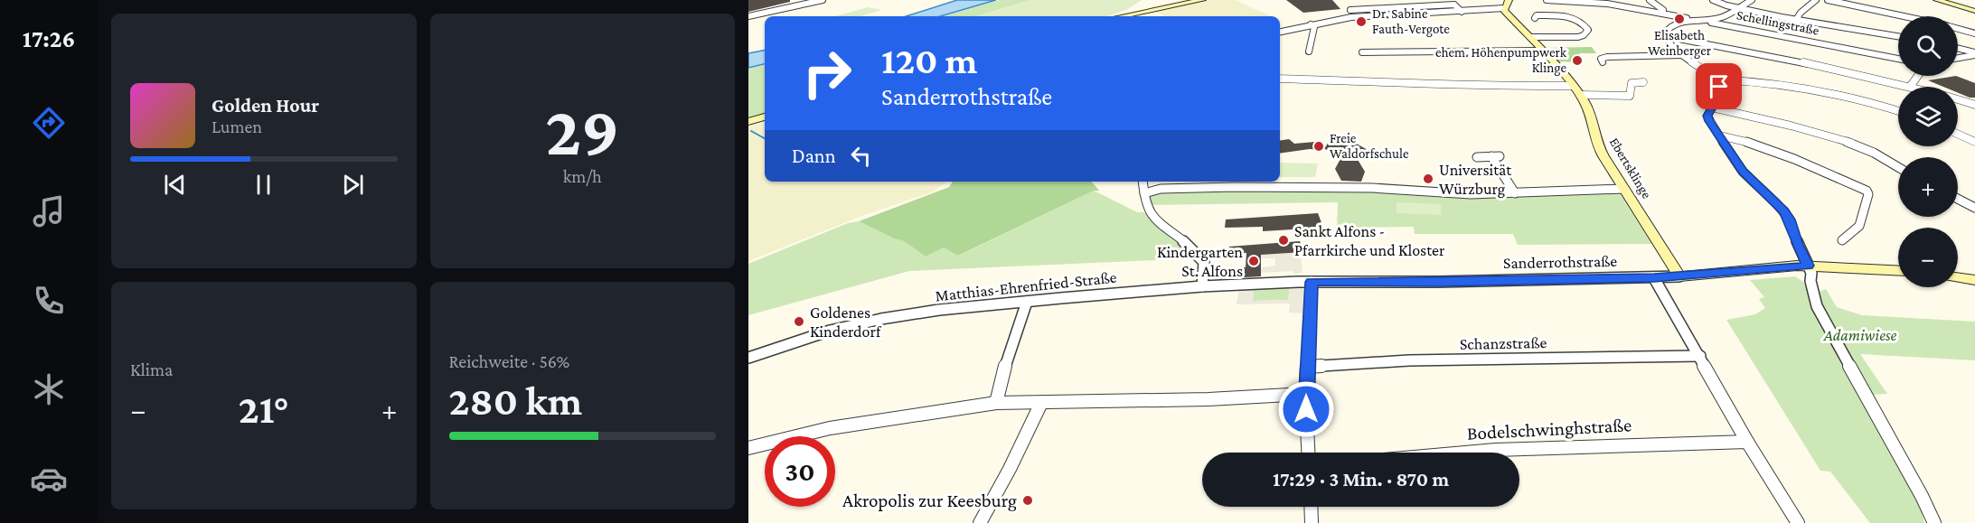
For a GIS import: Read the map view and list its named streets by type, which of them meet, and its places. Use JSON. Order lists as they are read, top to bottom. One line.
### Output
{"streets":{"street":["Schellingstraße","Ebertsklinge","Sanderrothstraße","Matthias-Ehrenfried-Straße","Schanzstraße","Bodelschwinghstraße"]},"crossings":[["Ebertsklinge","Sanderrothstraße"],["Sanderrothstraße","Matthias-Ehrenfried-Straße"]],"parks":["Adamiwiese"],"places":["Elisabeth Weinberger","Dr. Sabine Fauth-Vergote","ehem. Höhenpumpwerk Klinge","Freie Waldorfschule","Universität Würzburg","Sankt Alfons - Pfarrkirche und Kloster","Kindergarten St. Alfons","Goldenes Kinderdorf","Akropolis zur Keesburg"],"page":{"tabs":"17:26","tile":[["29","km/h"],"Klima",["Reichweite · 56%","280 km"]],"map_buttons":["+","−"],"turn":["120 m","Sanderrothstraße"],"song":["Golden Hour","Lumen"],"then":"Dann","heat":["−","21°","+"],"limit":"30","trip":"17:29 · 3 Min. · 870 m"}}
